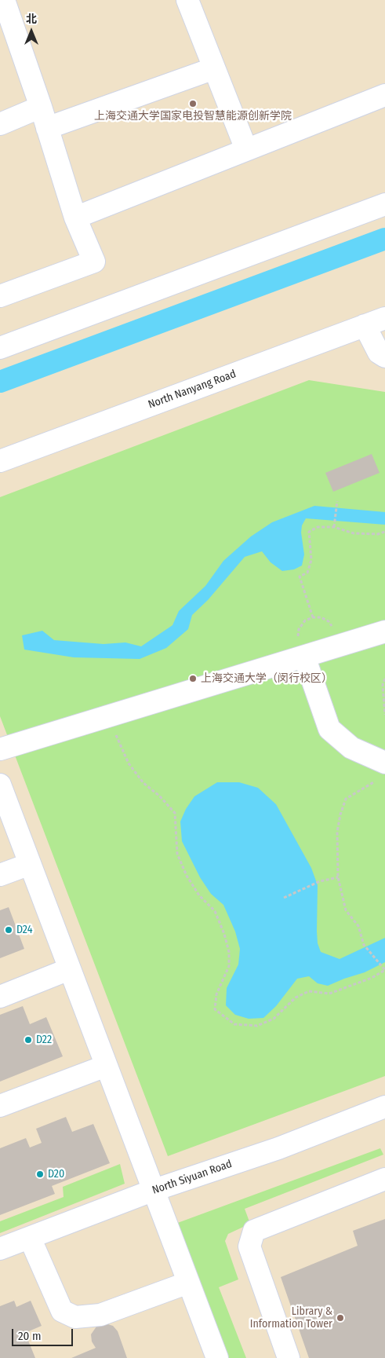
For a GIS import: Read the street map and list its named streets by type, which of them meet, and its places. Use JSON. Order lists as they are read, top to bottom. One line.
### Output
{"streets":{"street":["North Nanyang Road","North Siyuan Road"]},"places":["上海交通大学国家电投智慧能源创新学院","上海交通大学（闵行校区）","D24","D22","D20","Library & Information Tower"],"scale_bar":"20 m","north":"top"}
